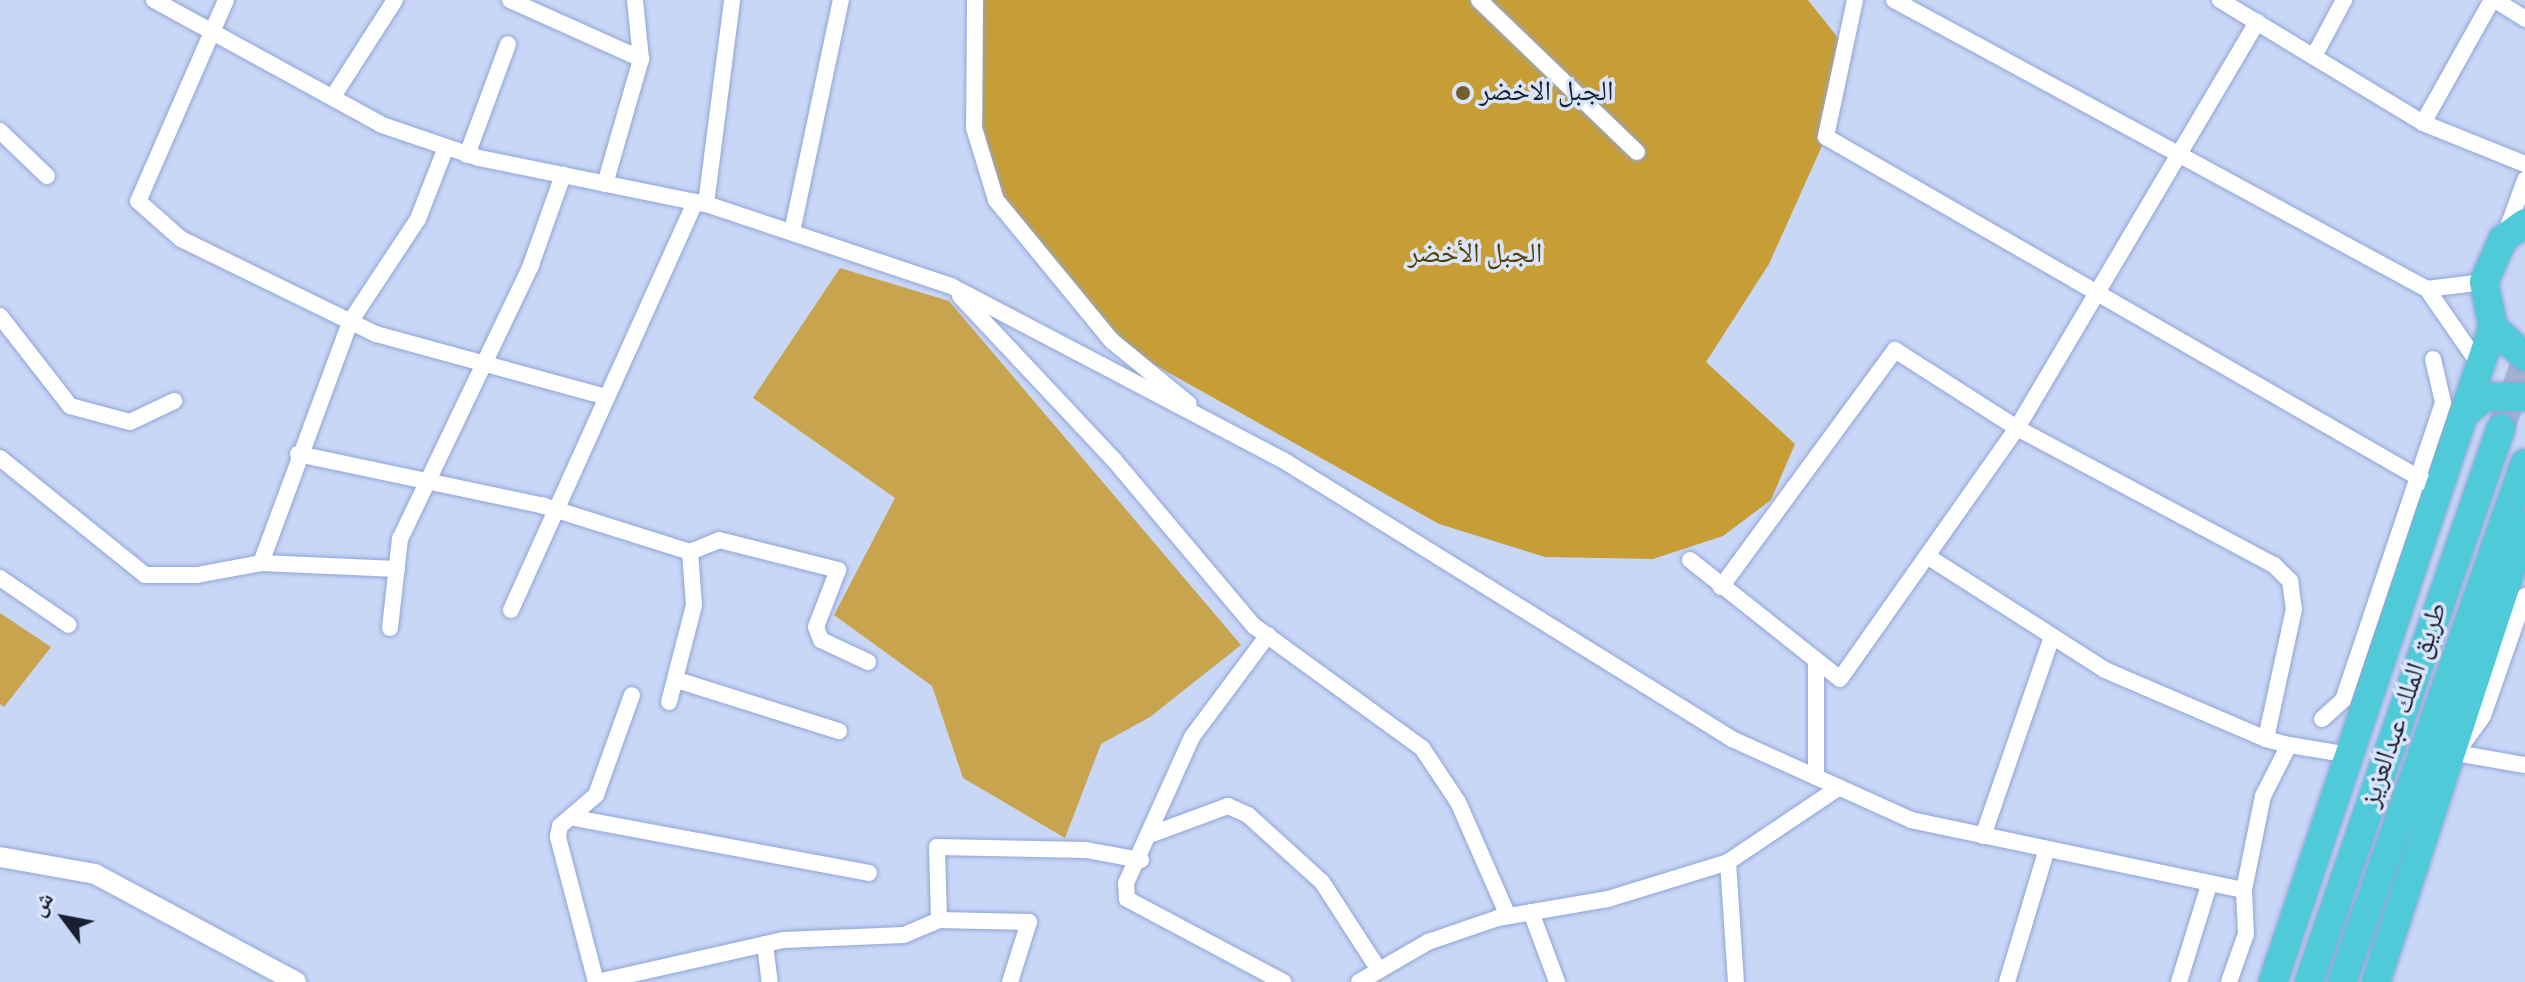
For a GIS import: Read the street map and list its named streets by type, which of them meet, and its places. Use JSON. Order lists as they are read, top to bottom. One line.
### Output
{"streets":{"highway":["طريق الملك عبدالعزيز"]},"parks":["الجبل الأخضر"],"places":["الجبل الاخضر"],"north":"top left"}
